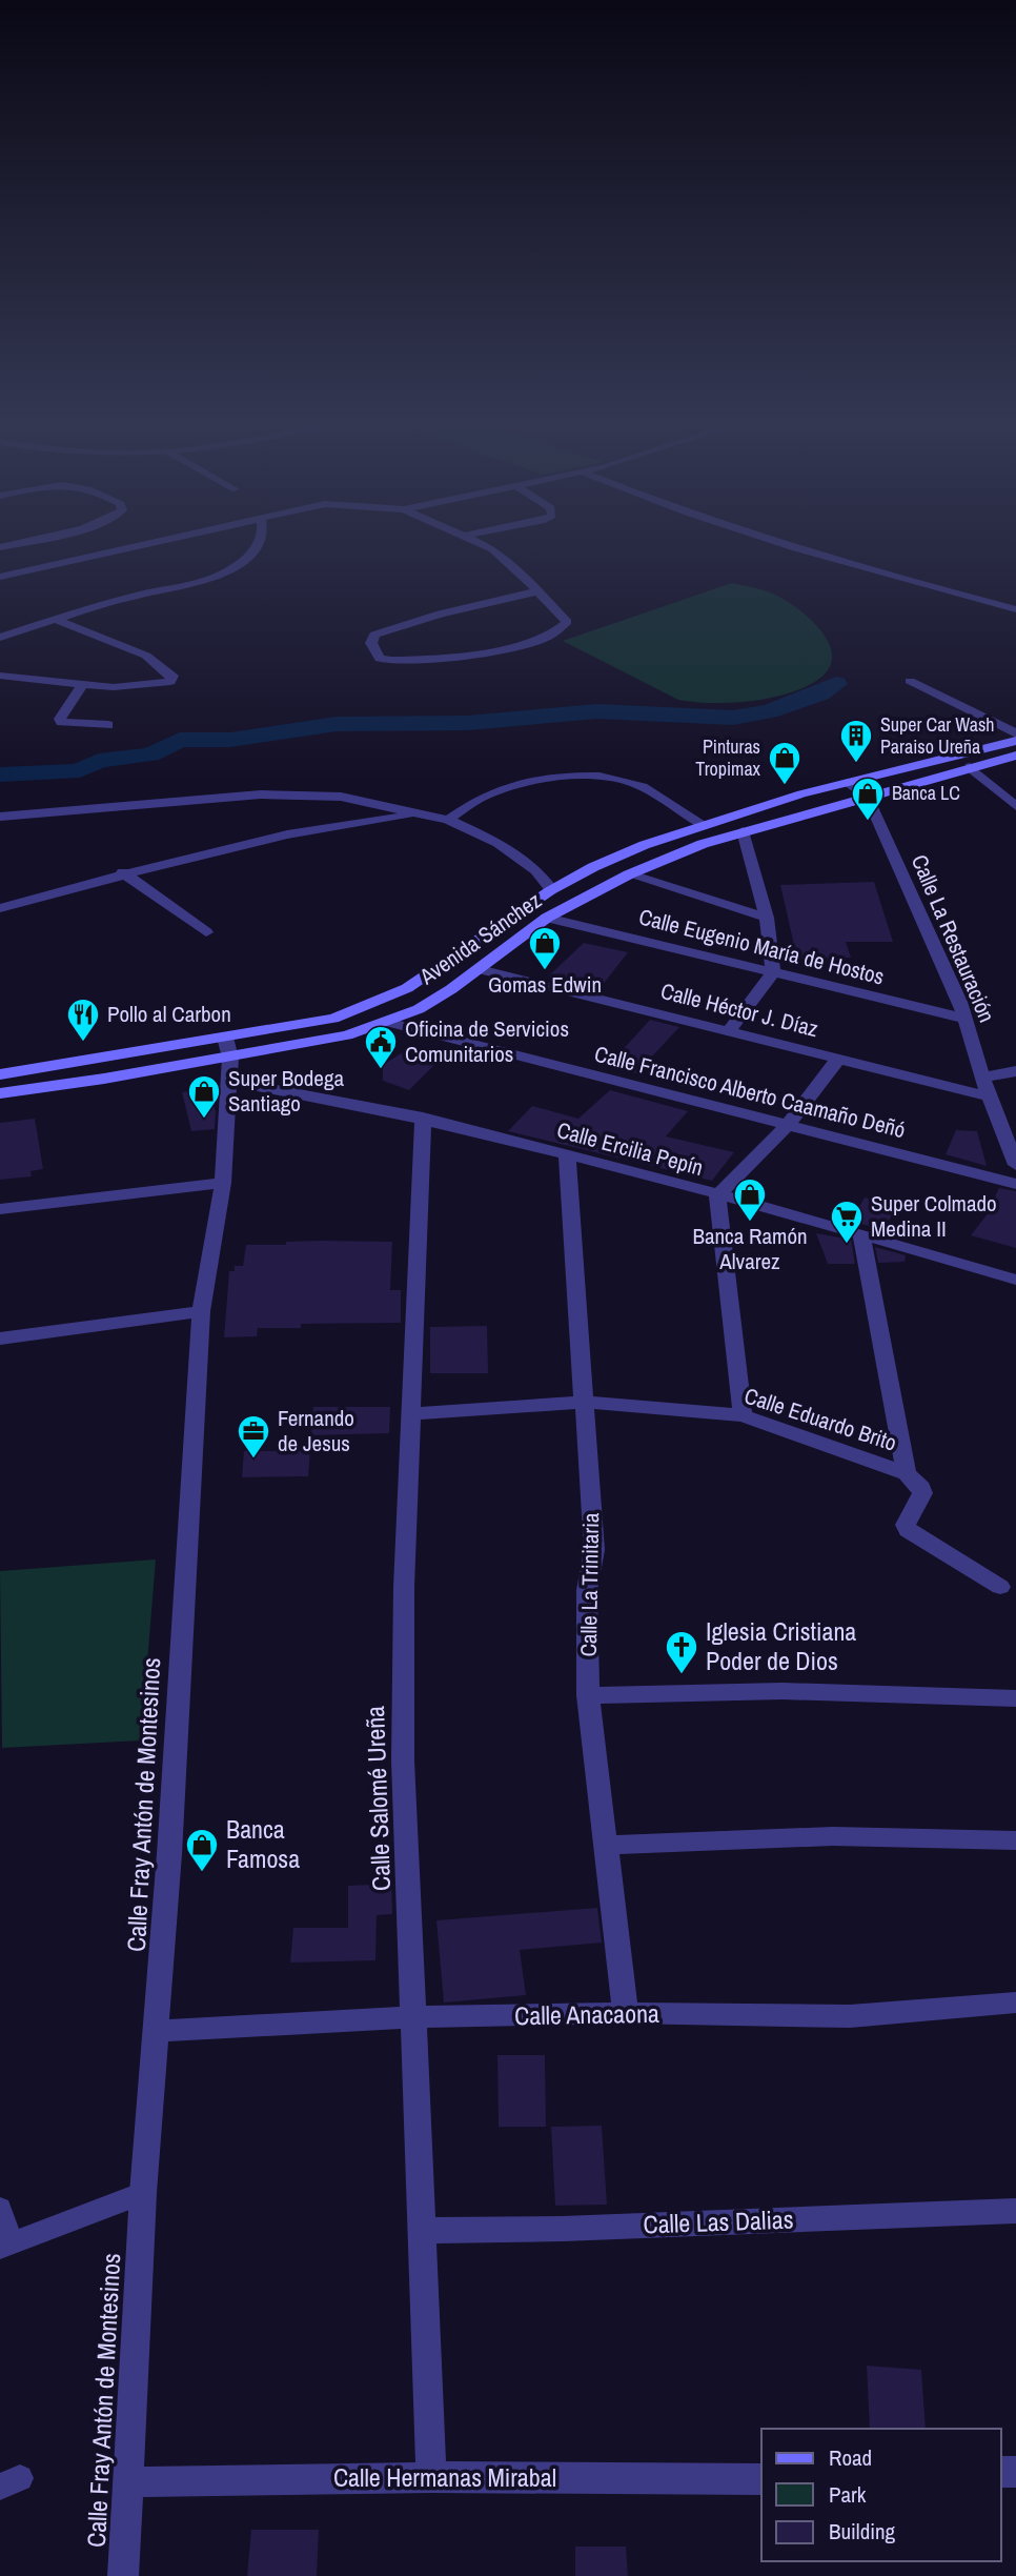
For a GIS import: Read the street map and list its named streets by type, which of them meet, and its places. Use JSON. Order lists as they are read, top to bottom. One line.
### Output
{"streets":{"street":["Avenida Sánchez","Calle La Restauración","Calle Eugenio María de Hostos","Calle Héctor J. Díaz","Calle Francisco Alberto Caamaño Deñó","Calle Ercilia Pepín","Calle Eduardo Brito","Calle La Trinitaria","Calle Salomé Ureña","Calle Fray Antón de Montesinos","Calle Anacaona","Calle Las Dalias","Calle Hermanas Mirabal"]},"crossings":[["Avenida Sánchez","Calle La Restauración"],["Avenida Sánchez","Calle Eugenio María de Hostos"],["Avenida Sánchez","Calle Héctor J. Díaz"],["Avenida Sánchez","Calle Francisco Alberto Caamaño Deñó"],["Avenida Sánchez","Calle Ercilia Pepín"],["Avenida Sánchez","Calle Fray Antón de Montesinos"],["Calle La Restauración","Calle Eugenio María de Hostos"],["Calle La Restauración","Calle Héctor J. Díaz"],["Calle Ercilia Pepín","Calle La Trinitaria"],["Calle Ercilia Pepín","Calle Salomé Ureña"],["Calle Ercilia Pepín","Calle Fray Antón de Montesinos"],["Calle Eduardo Brito","Calle La Trinitaria"],["Calle Eduardo Brito","Calle Salomé Ureña"],["Calle La Trinitaria","Calle Anacaona"],["Calle Salomé Ureña","Calle Anacaona"],["Calle Salomé Ureña","Calle Las Dalias"],["Calle Salomé Ureña","Calle Hermanas Mirabal"],["Calle Fray Antón de Montesinos","Calle Anacaona"],["Calle Fray Antón de Montesinos","Calle Hermanas Mirabal"]],"places":{"building":["Super Car Wash Paraiso Ureña"],"shop":["Pinturas Tropimax","Banca LC","Gomas Edwin","Super Bodega Santiago","Banca Ramón Alvarez","Banca Famosa"],"restaurant":["Pollo al Carbon"],"public building":["Oficina de Servicios Comunitarios"],"supermarket":["Super Colmado Medina II"],"office":["Fernando de Jesus"],"church":["Iglesia Cristiana Poder de Dios"]},"legend":["Road","Park","Building"]}
